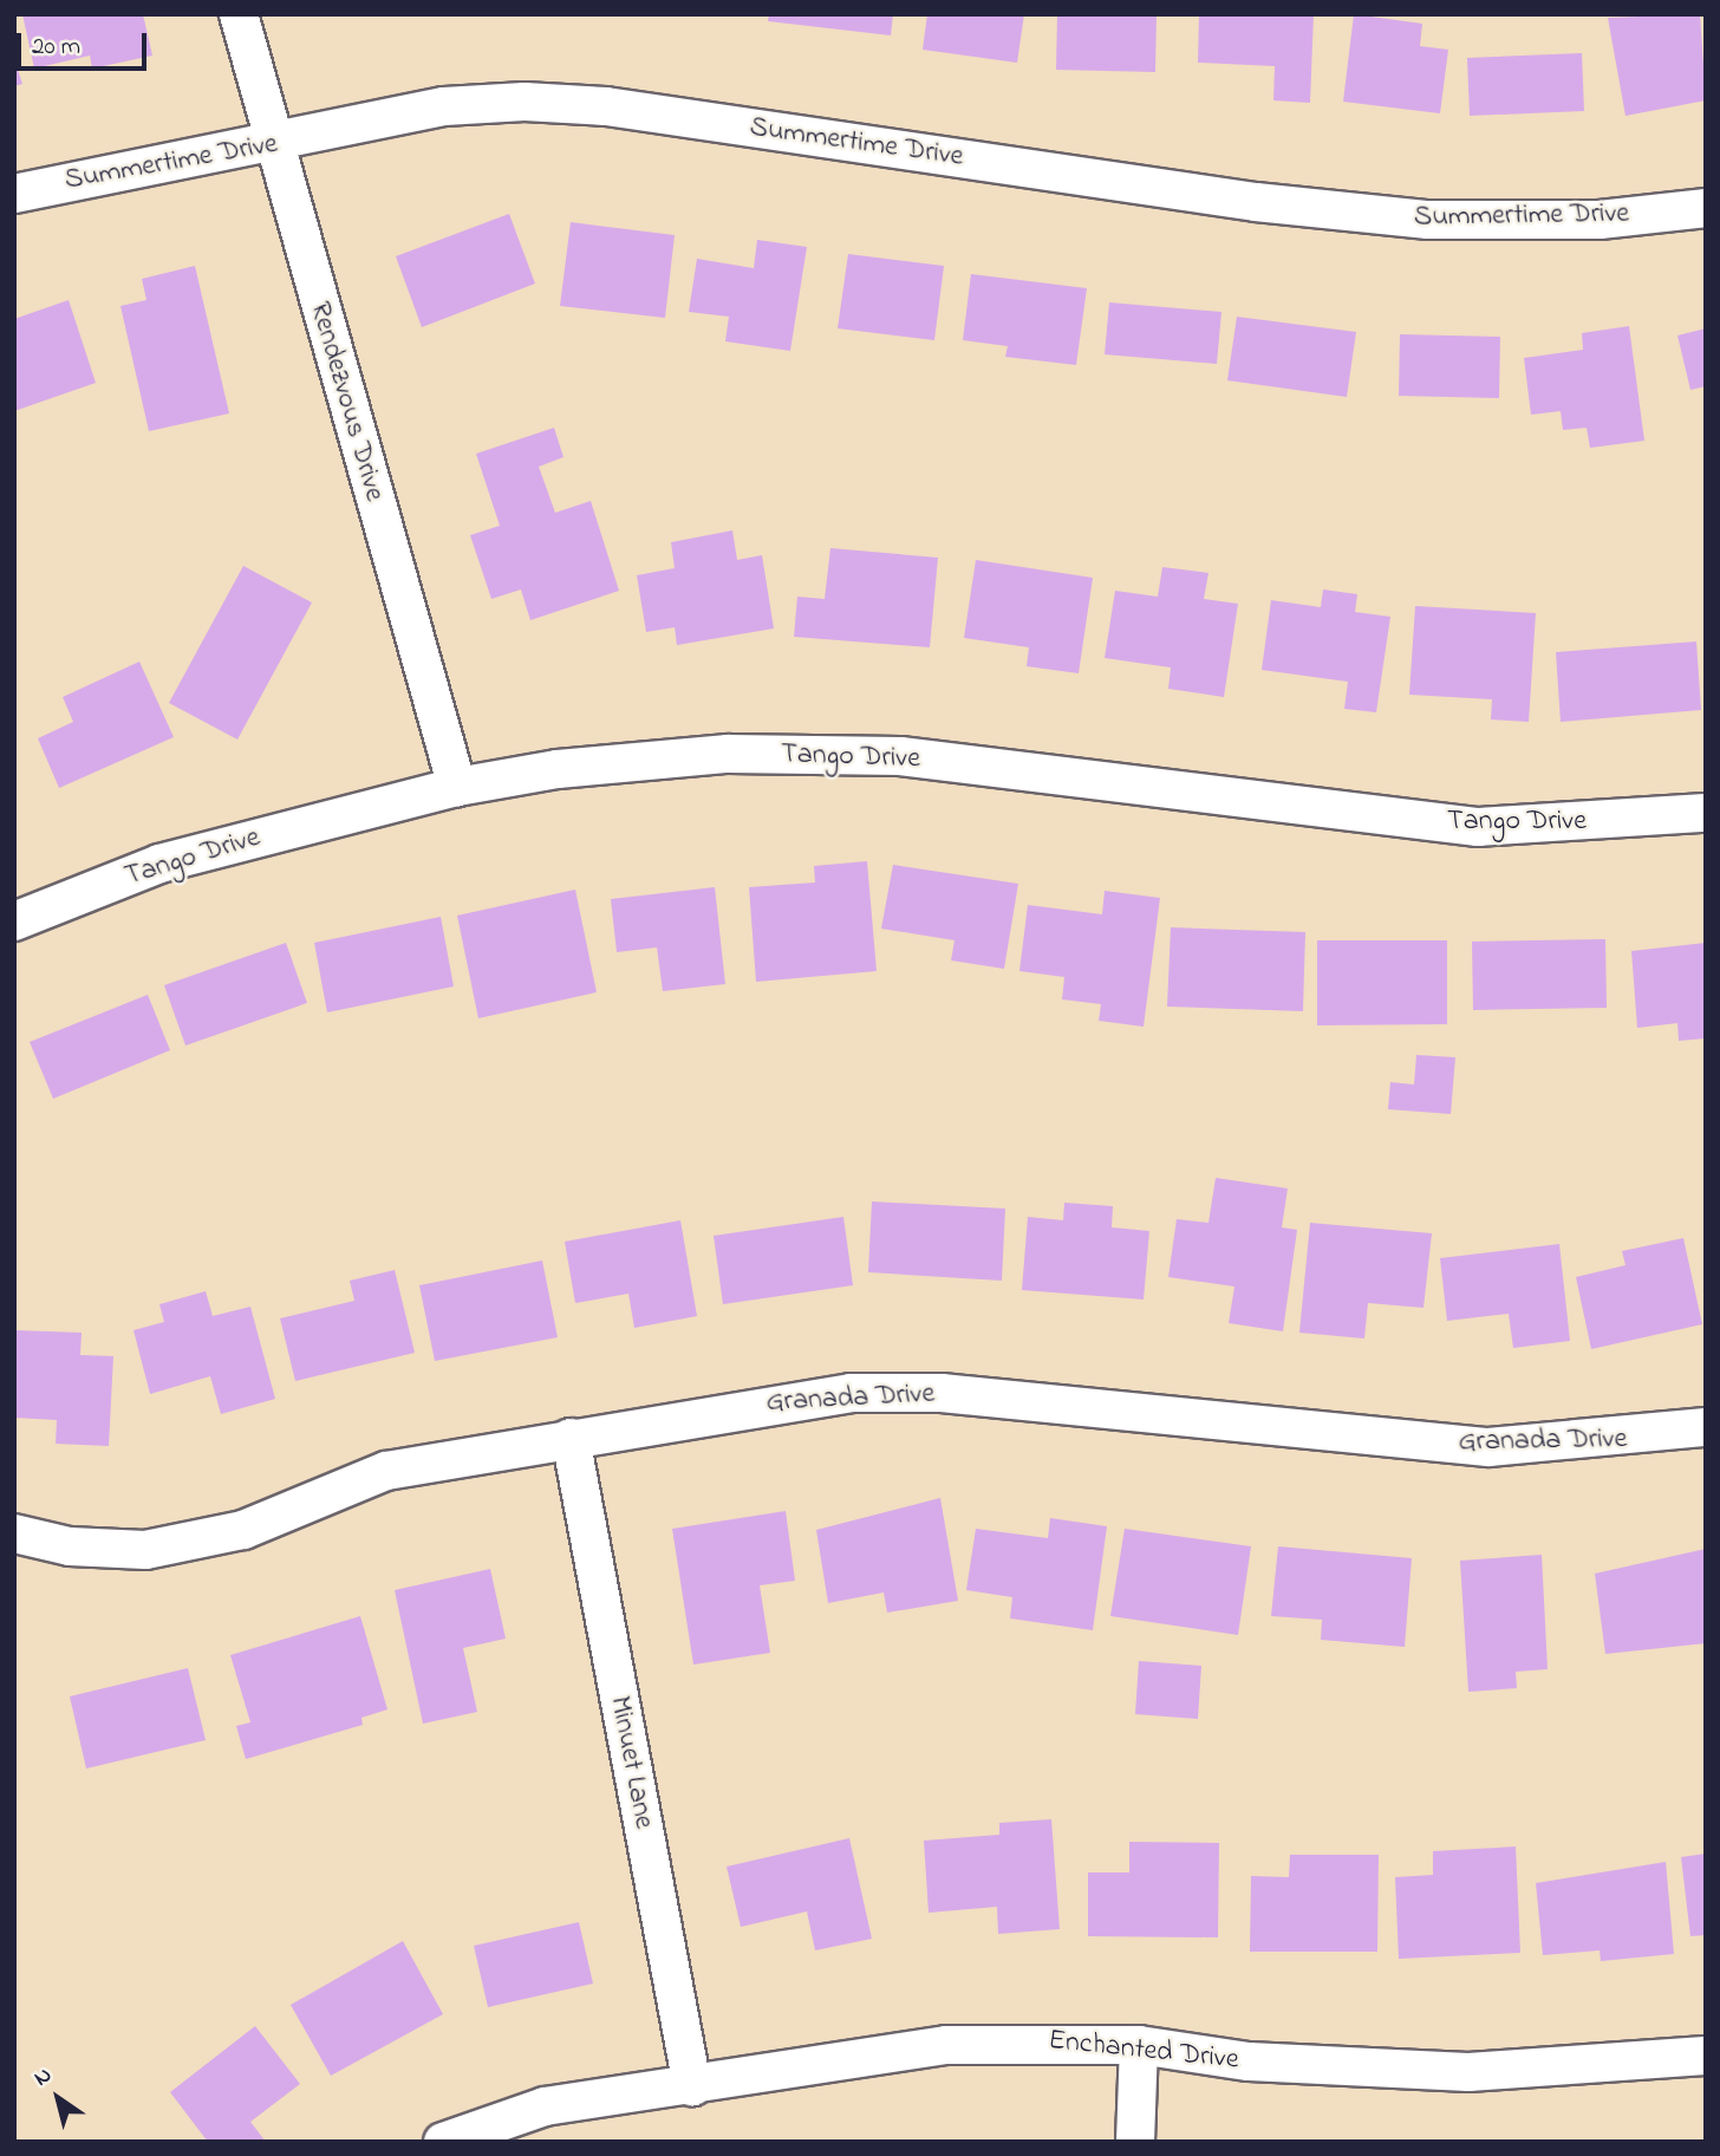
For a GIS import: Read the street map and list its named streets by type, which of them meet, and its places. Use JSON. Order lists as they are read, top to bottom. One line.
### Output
{"streets":{"street":["Summertime Drive","Rendezvous Drive","Tango Drive","Granada Drive","Minuet Lane","Enchanted Drive"]},"crossings":[["Summertime Drive","Rendezvous Drive"],["Rendezvous Drive","Tango Drive"],["Granada Drive","Minuet Lane"],["Minuet Lane","Enchanted Drive"]],"scale_bar":"20 m","north":"top left"}
